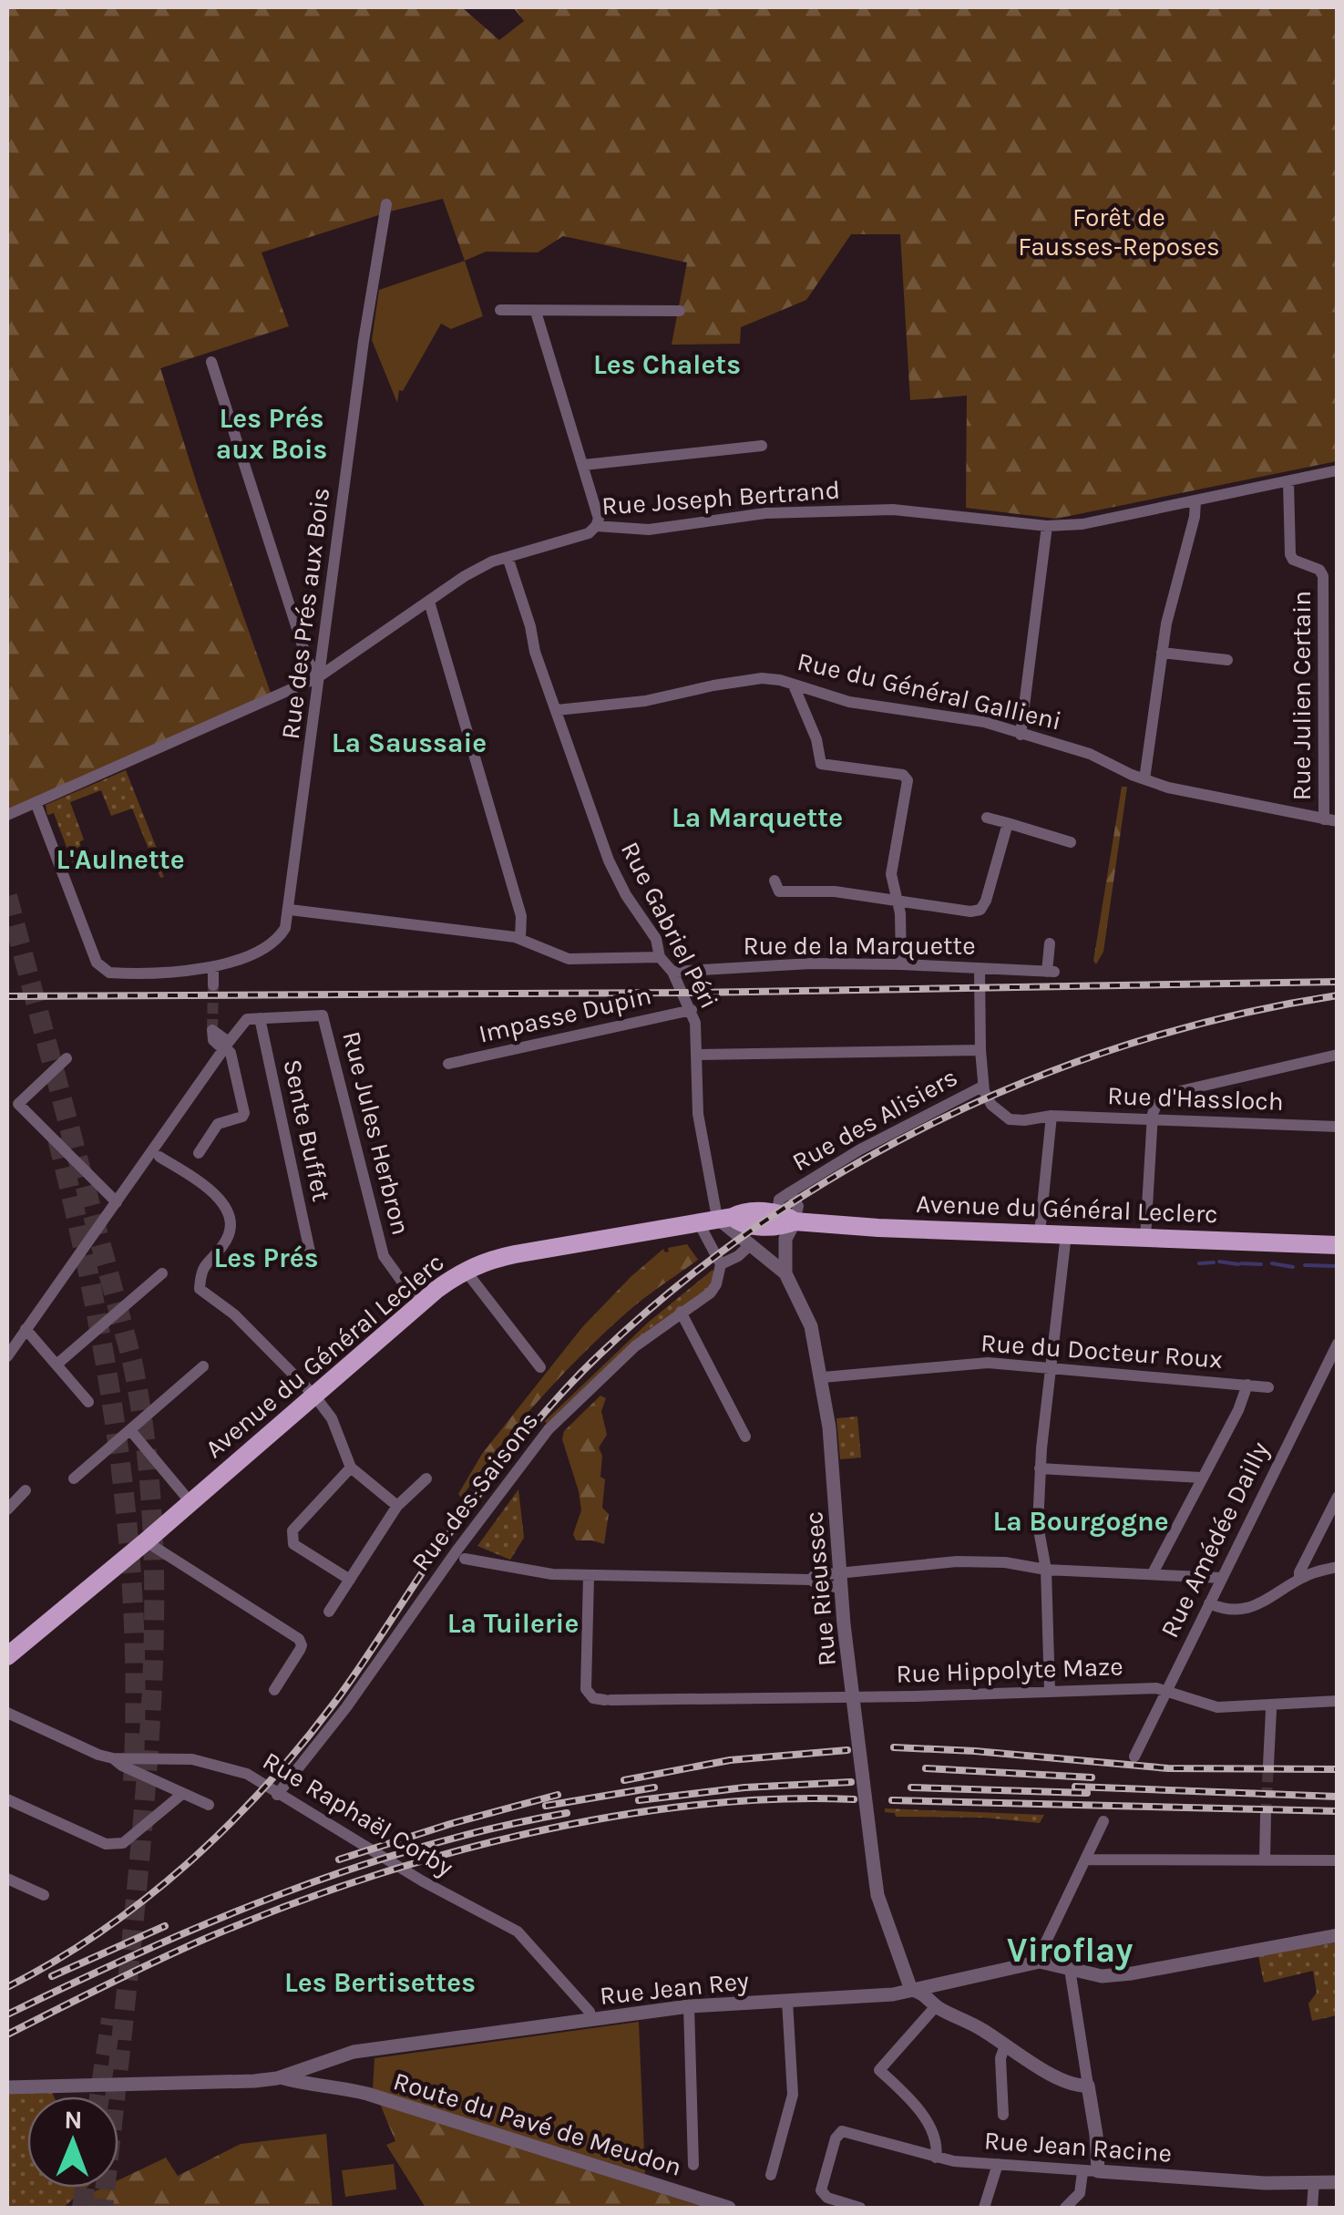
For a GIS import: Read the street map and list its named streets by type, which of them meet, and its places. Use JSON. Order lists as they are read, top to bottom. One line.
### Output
{"streets":{"main road":["Avenue du Général Leclerc"],"street":["Rue Joseph Bertrand","Rue des Prés aux Bois","Rue du Général Gallieni","Rue Julien Certain","Rue Gabriel Péri","Rue de la Marquette","Impasse Dupin","Rue d'Hassloch","Rue des Alisiers","Sente Buffet","Rue Jules Herbron","Rue du Docteur Roux","Rue des Saisons","Rue Amédée Dailly","Rue Rieussec","Rue Hippolyte Maze","Rue Raphaël Corby","Rue Jean Rey","Route du Pavé de Meudon","Rue Jean Racine"]},"crossings":[["Rue Joseph Bertrand","Rue des Prés aux Bois"],["Rue Joseph Bertrand","Rue Julien Certain"],["Rue Joseph Bertrand","Rue Gabriel Péri"],["Rue du Général Gallieni","Rue Julien Certain"],["Rue du Général Gallieni","Rue Gabriel Péri"],["Rue Gabriel Péri","Rue de la Marquette"],["Rue Gabriel Péri","Impasse Dupin"],["Rue Gabriel Péri","Avenue du Général Leclerc"],["Rue Gabriel Péri","Rue Rieussec"],["Rue d'Hassloch","Rue des Alisiers"],["Rue des Alisiers","Avenue du Général Leclerc"],["Sente Buffet","Rue Jules Herbron"],["Rue Jules Herbron","Avenue du Général Leclerc"],["Avenue du Général Leclerc","Rue Rieussec"],["Rue du Docteur Roux","Rue Rieussec"],["Rue des Saisons","Rue Rieussec"],["Rue des Saisons","Rue Raphaël Corby"],["Rue Amédée Dailly","Rue Hippolyte Maze"],["Rue Rieussec","Rue Hippolyte Maze"],["Rue Rieussec","Rue Jean Rey"],["Rue Raphaël Corby","Rue Jean Rey"],["Rue Jean Rey","Route du Pavé de Meudon"]],"districts":["Les Chalets","Les Prés aux Bois","La Saussaie","La Marquette","L'Aulnette","Les Prés","La Bourgogne","La Tuilerie","Viroflay","Les Bertisettes"],"parks":["Forêt de Fausses-Reposes"],"north":"top"}
